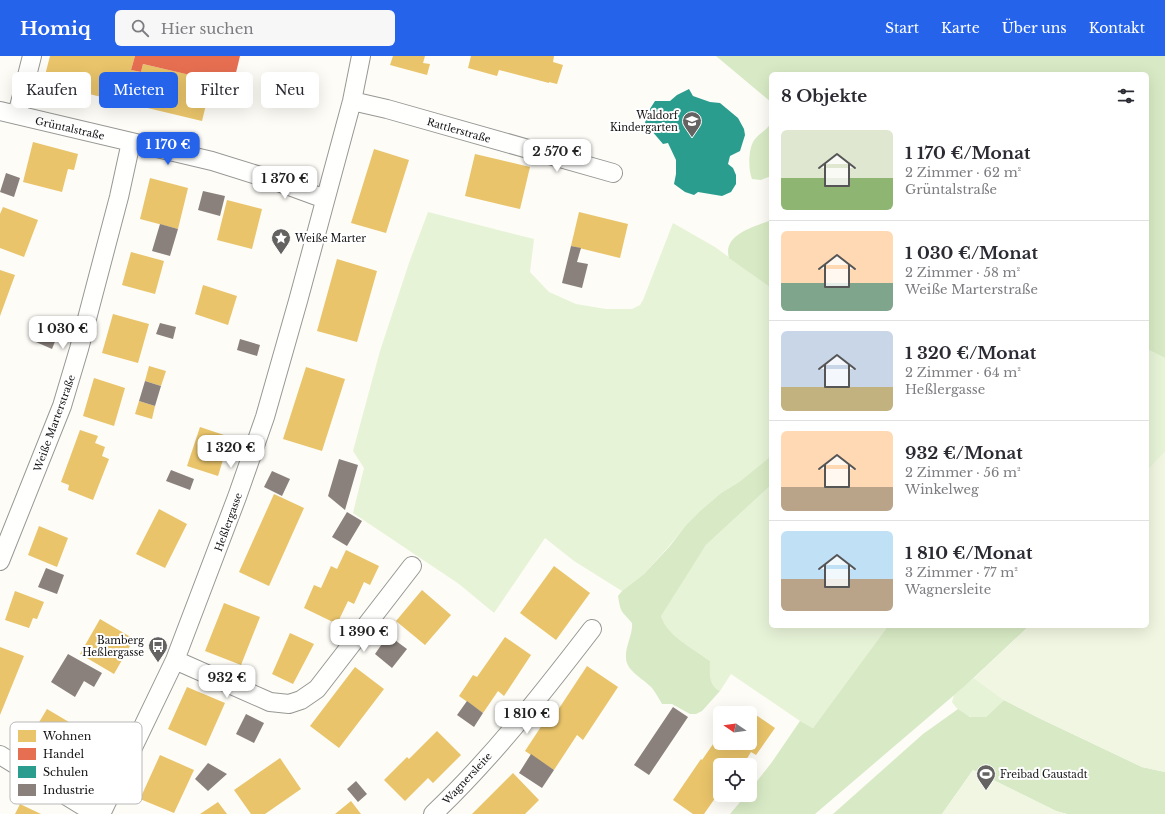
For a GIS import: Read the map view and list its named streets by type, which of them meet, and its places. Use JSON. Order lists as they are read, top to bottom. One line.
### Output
{"streets":{"street":["Grüntalstraße","Rattlerstraße","Weiße Marterstraße","Heßlergasse","Wagnersleite"]},"crossings":[["Grüntalstraße","Weiße Marterstraße"],["Grüntalstraße","Heßlergasse"],["Rattlerstraße","Heßlergasse"]],"places":{"school or university":["Waldorf Kindergarten"],"place":["Weiße Marter"],"bus stop":["Bamberg Heßlergasse"],"sports":["Freibad Gaustadt"]},"legend":["Wohnen","Handel","Schulen","Industrie"],"north":"left","page":{"header":"Homiq","search":"Hier suchen","nav":["Start","Karte","Über uns","Kontakt"],"chip":["Kaufen","Mieten","Filter","Neu"],"heading":"8 Objekte","list":[{"name":"1 170 €/Monat","note":"2 Zimmer · 62 m² · Grüntalstraße"},{"name":"1 030 €/Monat","note":"2 Zimmer · 58 m² · Weiße Marterstraße"},{"name":"1 320 €/Monat","note":"2 Zimmer · 64 m² · Heßlergasse"},{"name":"932 €/Monat","note":"2 Zimmer · 56 m² · Winkelweg"},{"name":"1 810 €/Monat","note":"3 Zimmer · 77 m² · Wagnersleite"}],"price":["1 170 €","2 570 €","1 370 €","1 030 €","1 320 €","1 390 €","932 €","1 810 €"]}}
